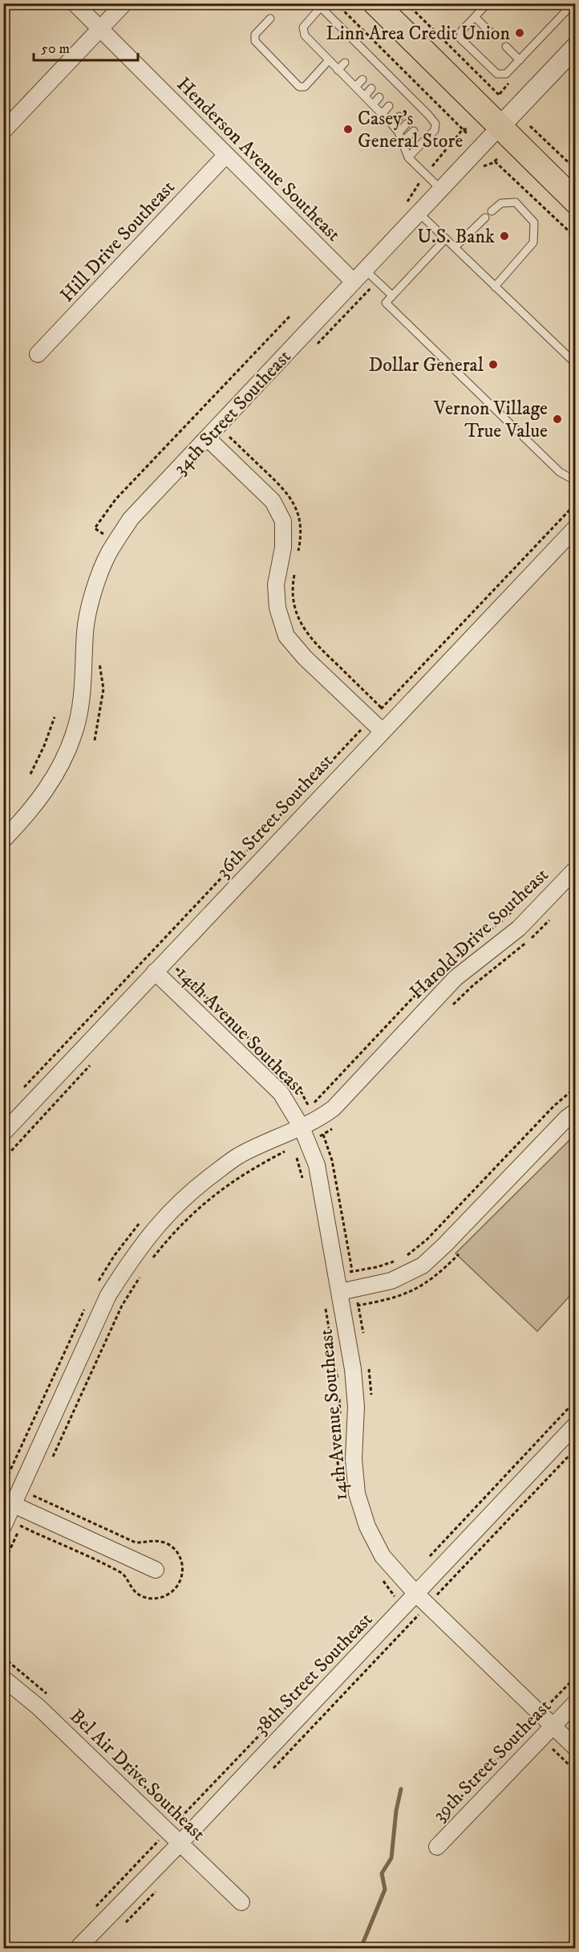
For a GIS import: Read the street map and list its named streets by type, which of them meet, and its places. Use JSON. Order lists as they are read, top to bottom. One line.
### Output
{"streets":{"street":["Henderson Avenue Southeast","Hill Drive Southeast","34th Street Southeast","36th Street Southeast","Harold Drive Southeast","14th Avenue Southeast","38th Street Southeast","39th Street Southeast","Bel Air Drive Southeast"]},"crossings":[["Henderson Avenue Southeast","Hill Drive Southeast"],["Henderson Avenue Southeast","34th Street Southeast"],["36th Street Southeast","14th Avenue Southeast"],["Harold Drive Southeast","14th Avenue Southeast"],["14th Avenue Southeast","38th Street Southeast"],["14th Avenue Southeast","39th Street Southeast"],["38th Street Southeast","Bel Air Drive Southeast"]],"places":["Linn Area Credit Union","Casey's General Store","U.S. Bank","Dollar General","Vernon Village True Value"],"scale_bar":"50 m"}
